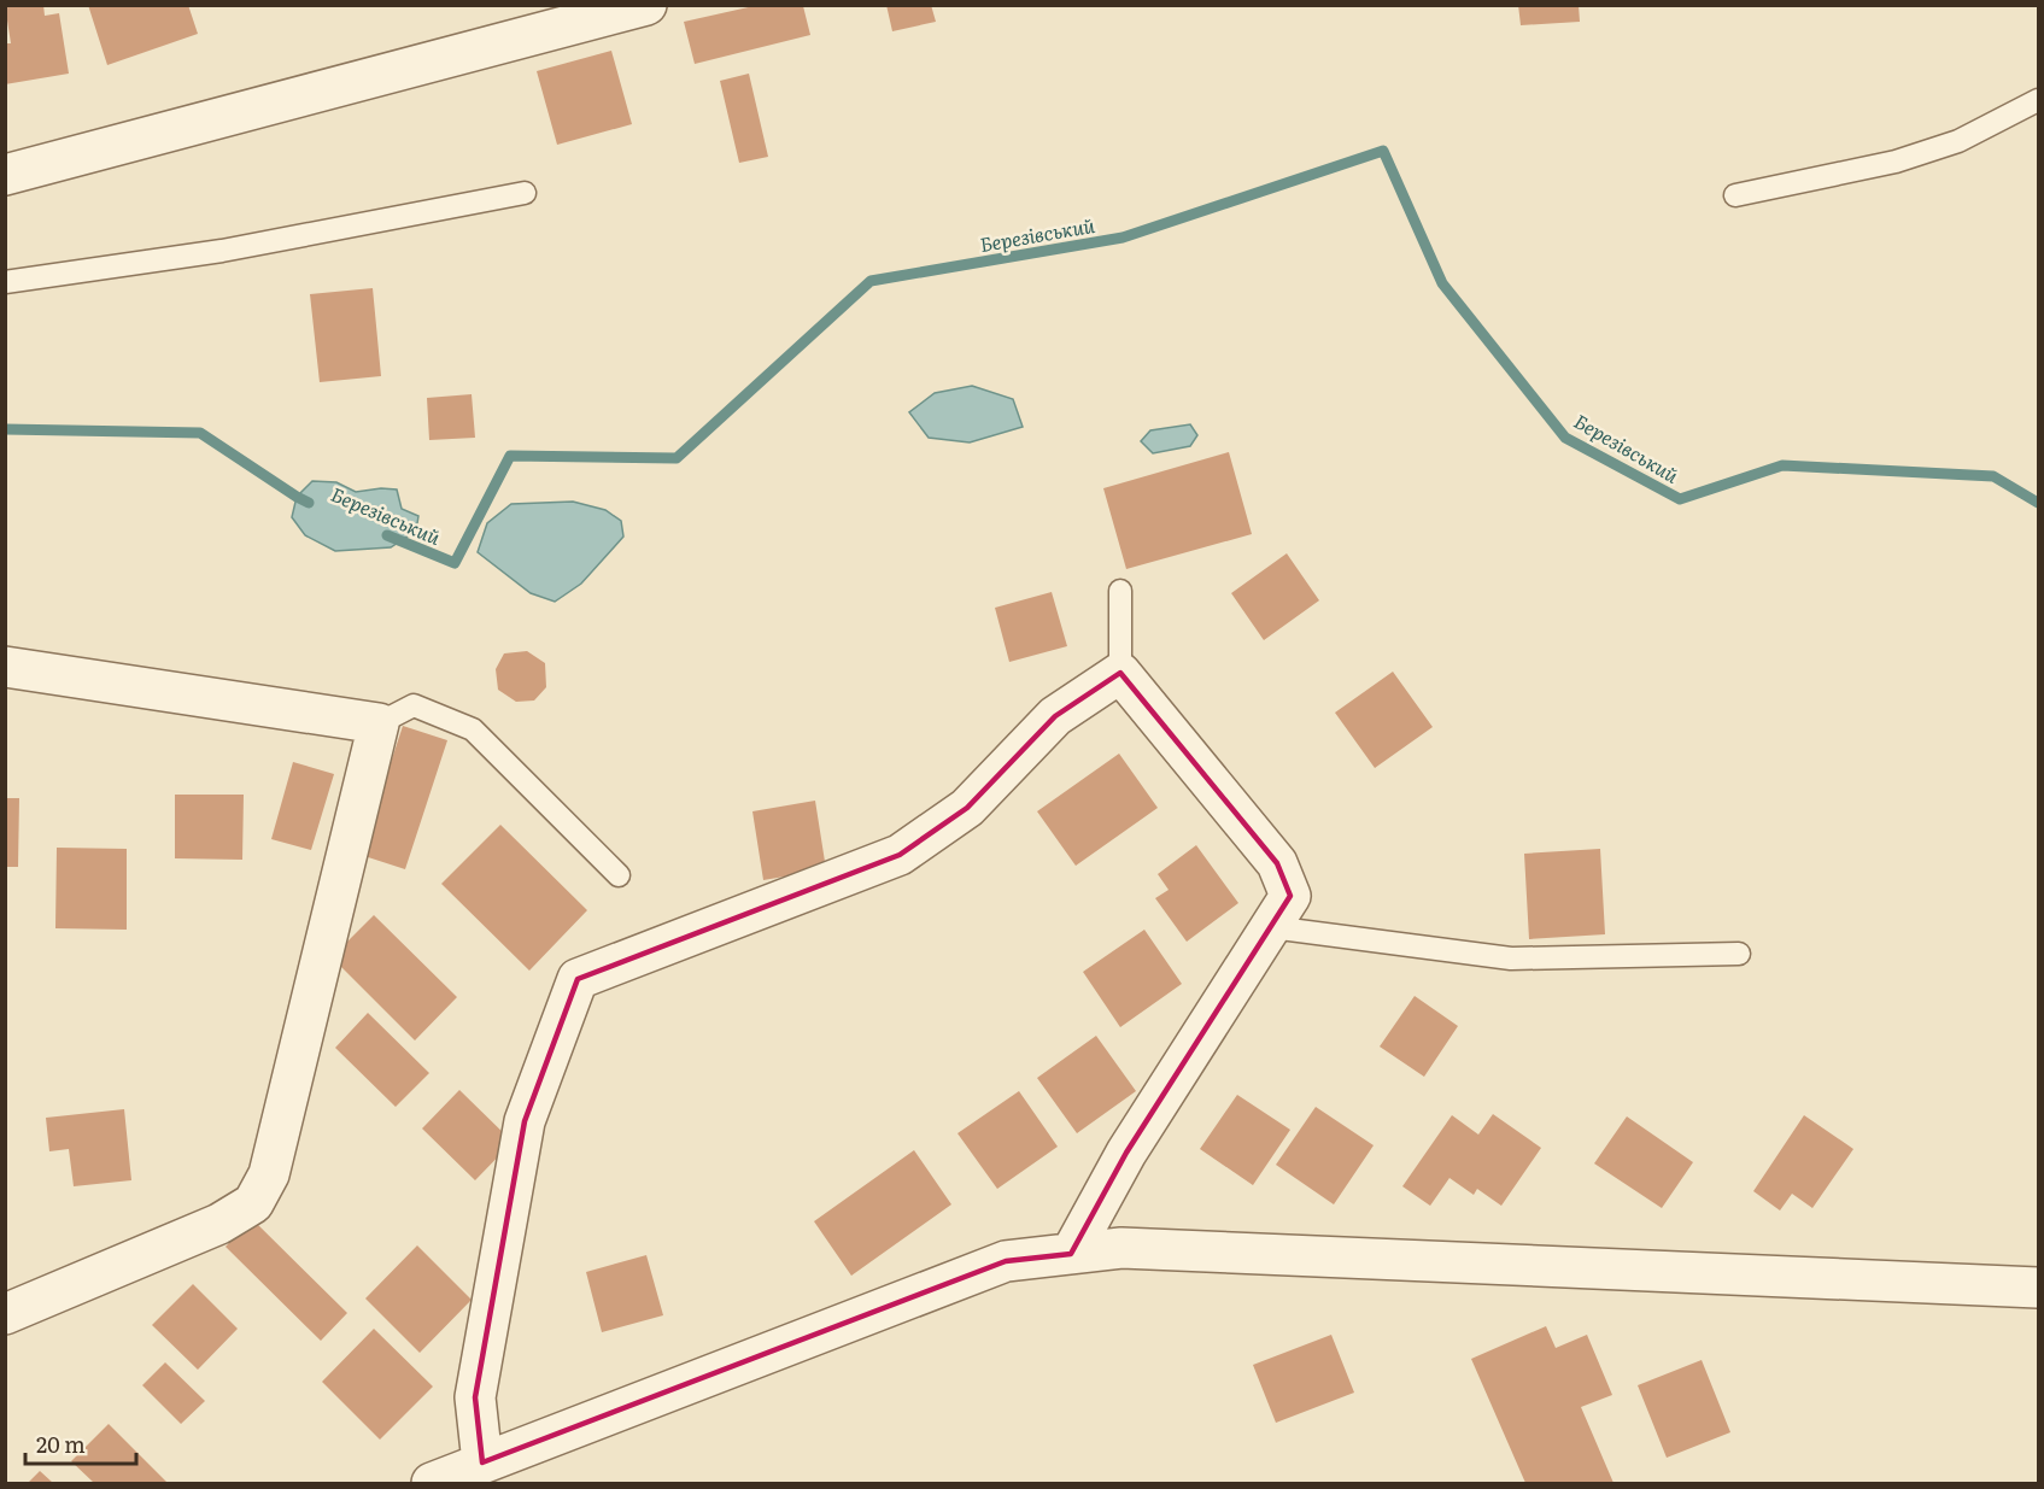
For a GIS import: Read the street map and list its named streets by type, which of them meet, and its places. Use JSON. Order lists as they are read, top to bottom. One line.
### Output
{"water":["Березівський"],"scale_bar":"20 m"}
